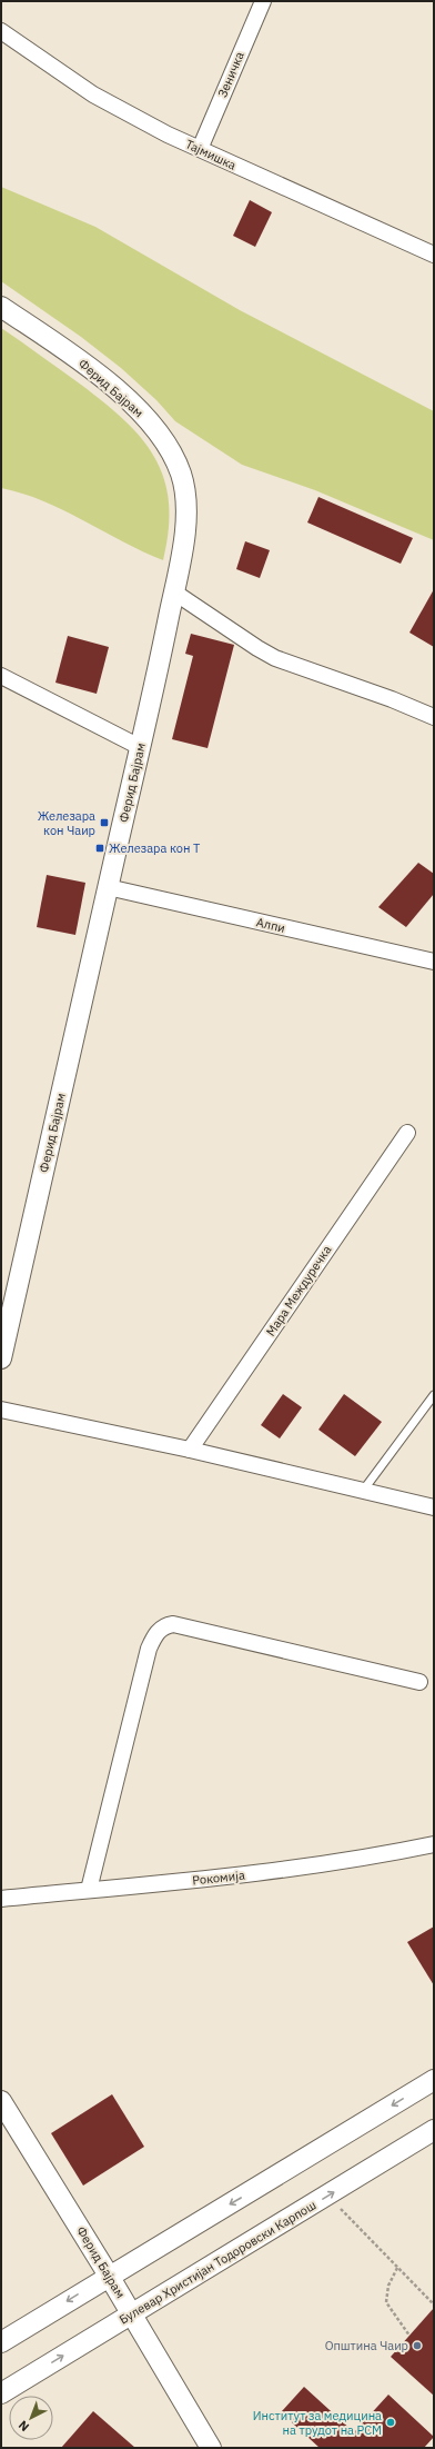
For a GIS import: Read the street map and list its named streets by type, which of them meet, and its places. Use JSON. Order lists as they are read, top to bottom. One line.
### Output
{"streets":{"street":["Зеничка","Тајмишка","Ферид Бајрам","Алпи","Мара Междуречка","Рокомија","Булевар Христијан Тодоровски Карпош"]},"crossings":[["Зеничка","Тајмишка"],["Ферид Бајрам","Алпи"],["Ферид Бајрам","Булевар Христијан Тодоровски Карпош"]],"places":{"transit":["Железара кон Чаир","Железара кон Т"],"other":["Општина Чаир","Институт за медицина на трудот на РСМ"]},"north":"bottom left"}
